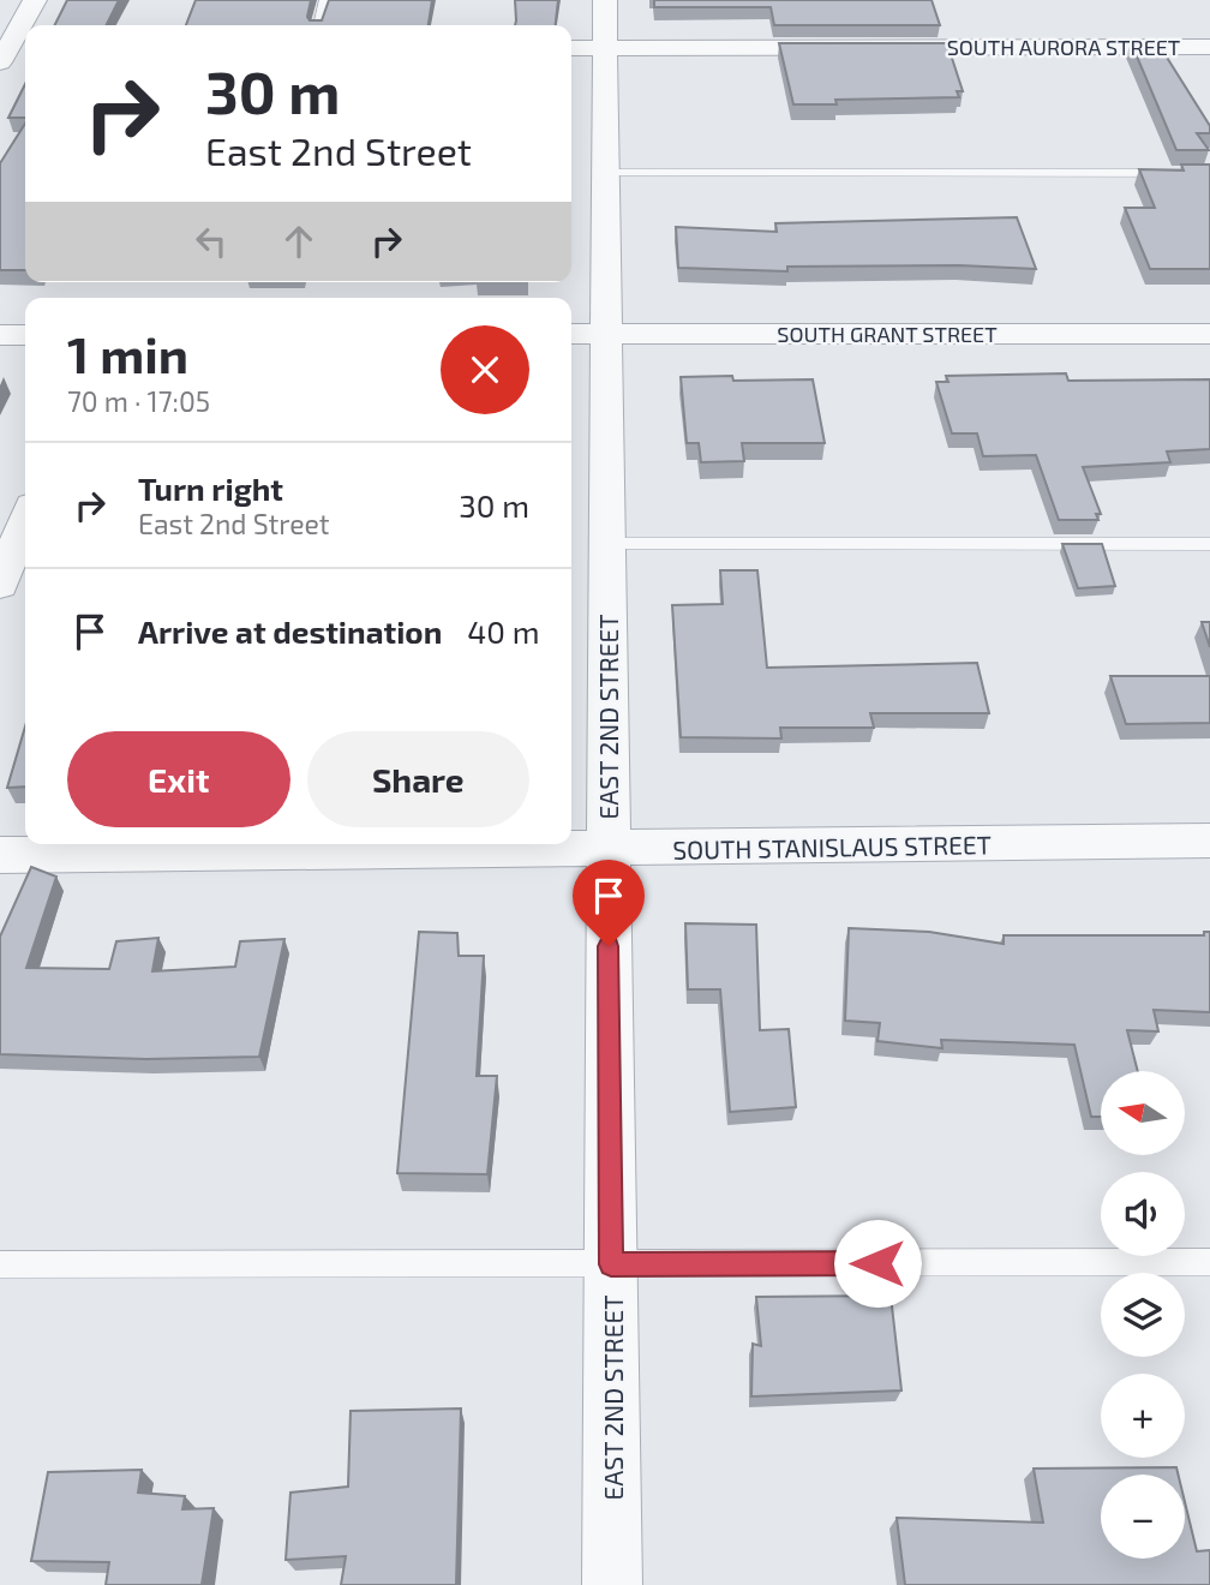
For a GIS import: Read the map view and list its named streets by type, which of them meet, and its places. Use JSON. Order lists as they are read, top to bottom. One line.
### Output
{"streets":{"street":["SOUTH AURORA STREET","SOUTH GRANT STREET","EAST 2ND STREET","SOUTH STANISLAUS STREET"]},"crossings":[["SOUTH AURORA STREET","EAST 2ND STREET"],["SOUTH GRANT STREET","EAST 2ND STREET"],["EAST 2ND STREET","SOUTH STANISLAUS STREET"]],"north":"left","page":{"turn":["30 m","East 2nd Street"],"heading":["1 min","70 m · 17:05"],"list":[{"name":"Turn right","note":"East 2nd Street","value":"30 m"},{"name":"Arrive at destination","value":"40 m"}],"buttons":["Exit","Share"],"map_buttons":["+","−"]}}
